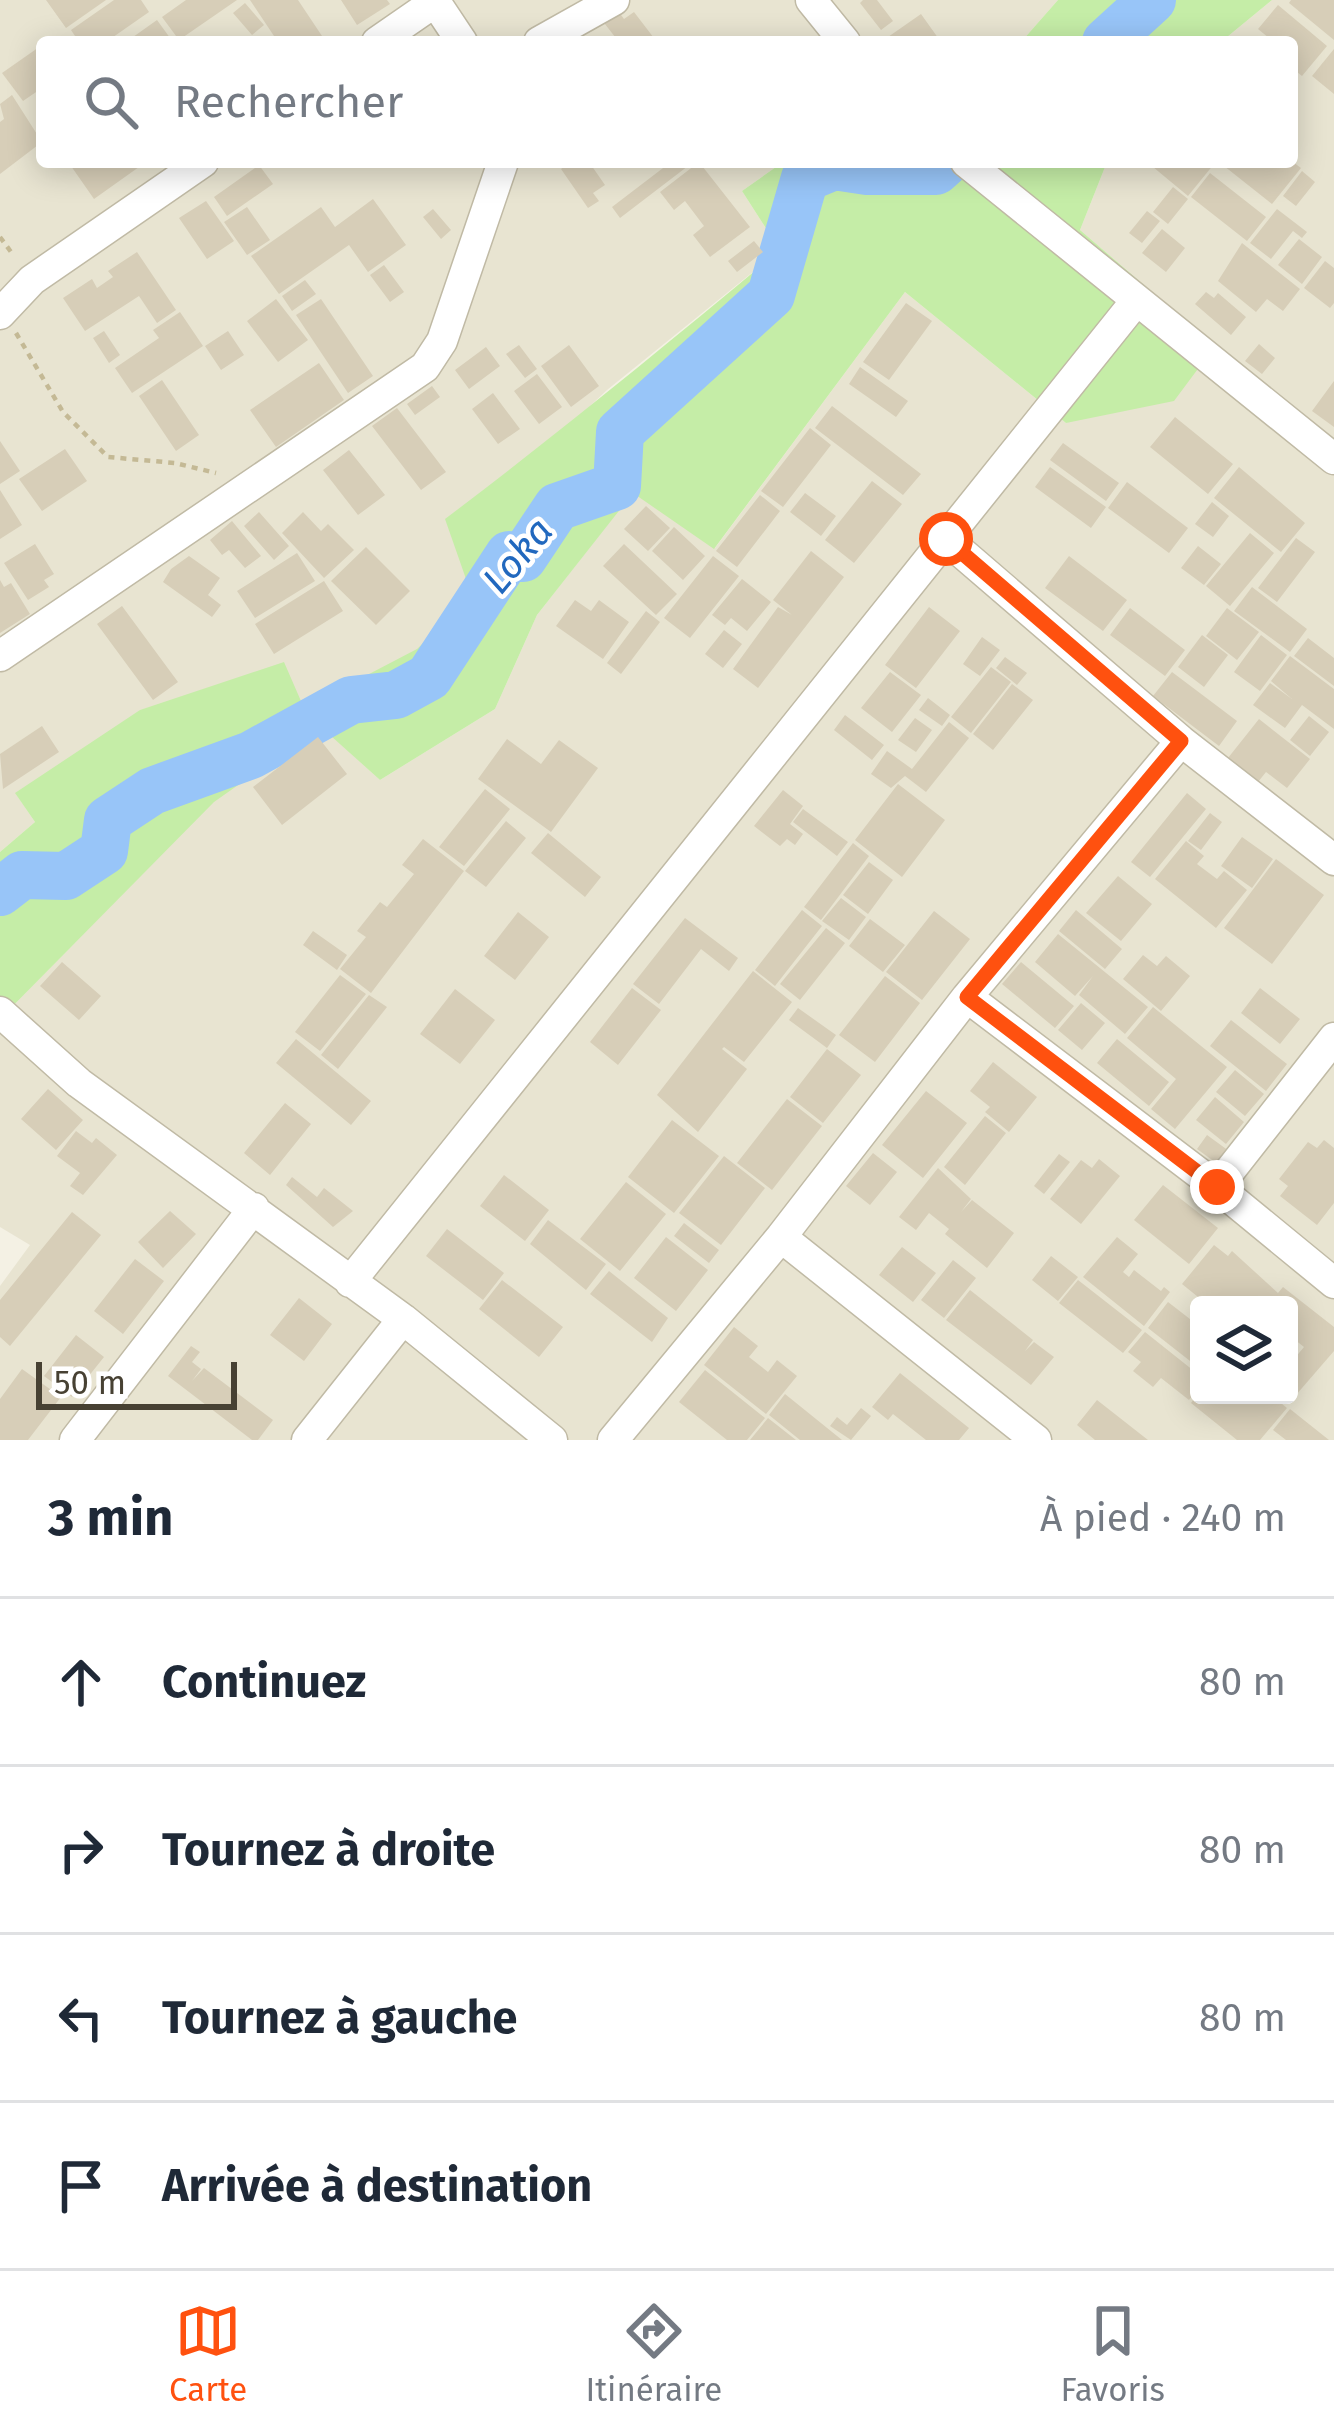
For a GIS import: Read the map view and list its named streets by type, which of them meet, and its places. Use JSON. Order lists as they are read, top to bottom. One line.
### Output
{"water":["Loka"],"scale_bar":"50 m","page":{"search":"Rechercher","scale":"50 m","heading":["3 min","À pied · 240 m"],"list":[["Continuez","80 m"],["Tournez à droite","80 m"],["Tournez à gauche","80 m"],"Arrivée à destination"],"nav":["Carte","Itinéraire","Favoris"]}}
